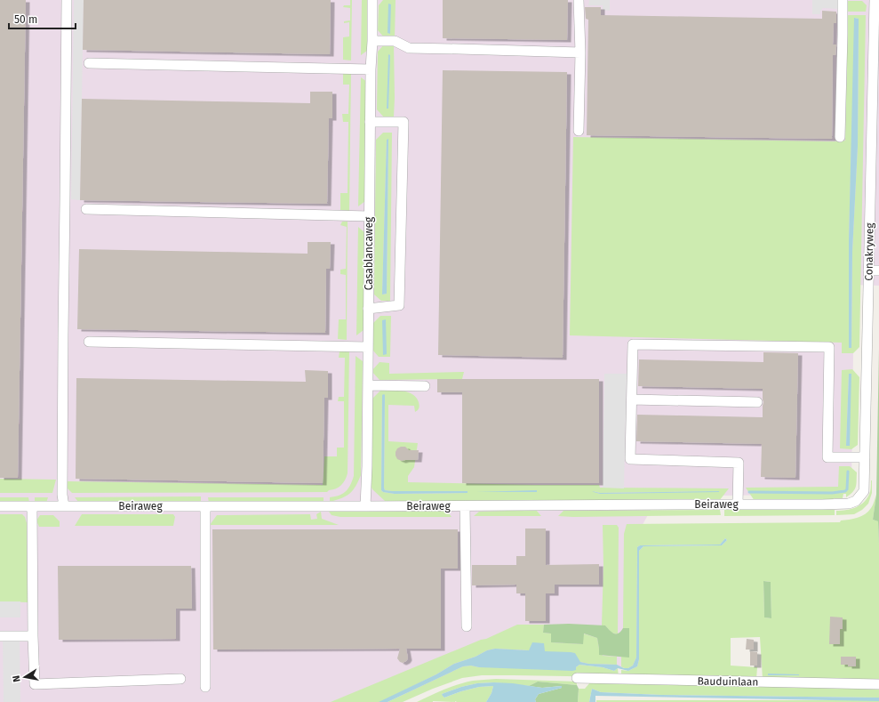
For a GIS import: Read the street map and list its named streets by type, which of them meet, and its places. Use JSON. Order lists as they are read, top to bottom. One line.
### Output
{"streets":{"street":["Conakryweg","Casablancaweg","Beiraweg","Bauduinlaan"]},"crossings":[["Conakryweg","Beiraweg"],["Casablancaweg","Beiraweg"]],"scale_bar":"50 m","north":"left"}
